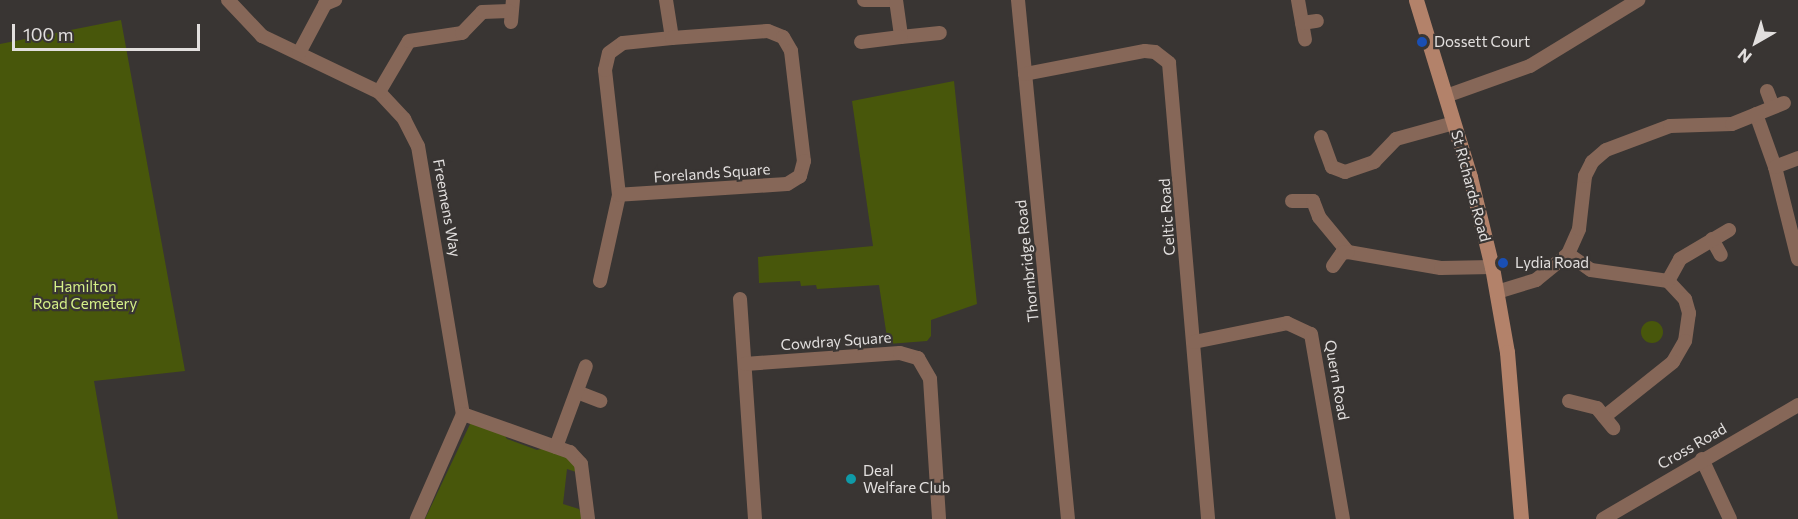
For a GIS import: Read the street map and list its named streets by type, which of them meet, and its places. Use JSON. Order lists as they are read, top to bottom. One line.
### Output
{"streets":{"street":["Forelands Square","St Richards Road","Freemens Way","Celtic Road","Thornbridge Road","Cowdray Square","Quern Road","Cross Road"]},"crossings":[["Celtic Road","Thornbridge Road"],["Celtic Road","Quern Road"]],"parks":["Hamilton Road Cemetery"],"places":["Dossett Court","Lydia Road","Deal Welfare Club"],"scale_bar":"100 m","north":"bottom left"}
